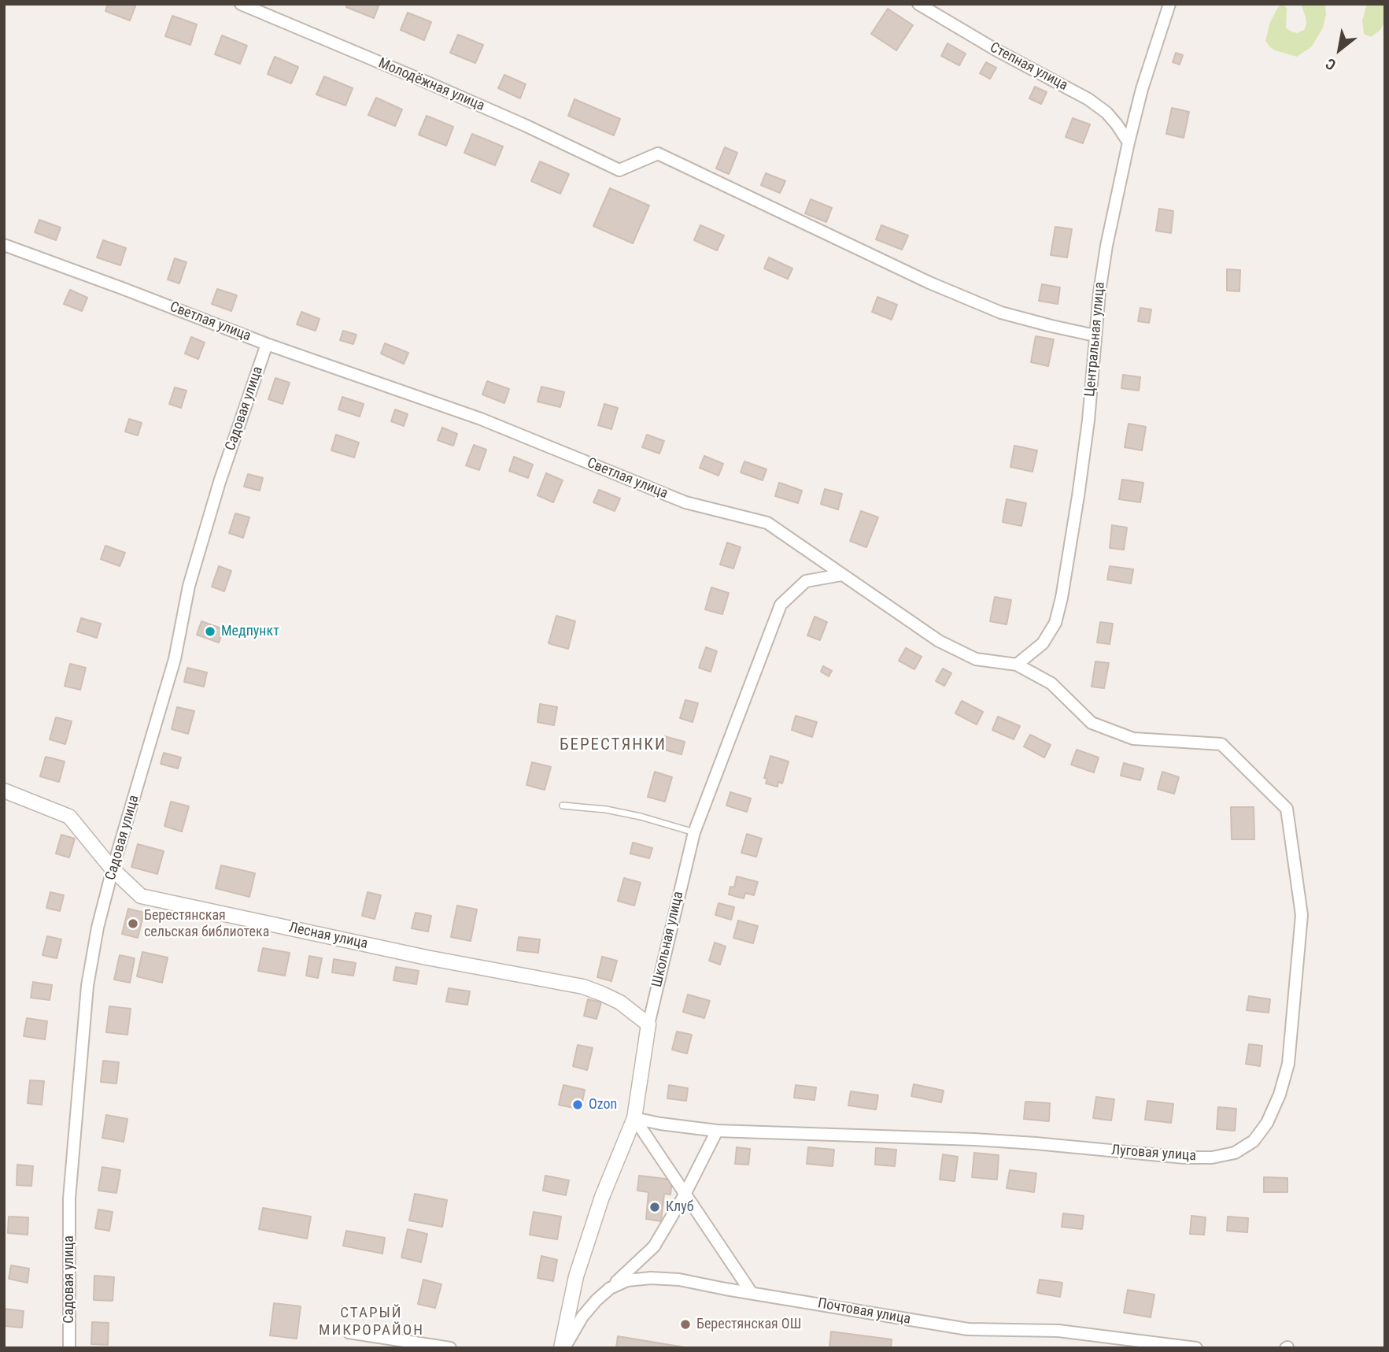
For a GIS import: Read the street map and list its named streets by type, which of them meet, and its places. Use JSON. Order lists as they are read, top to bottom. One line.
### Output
{"streets":{"street":["Степная улица","Молодёжная улица","Светлая улица","Центральная улица","Садовая улица","Лесная улица","Школьная улица","Луговая улица","Почтовая улица"]},"crossings":[["Степная улица","Центральная улица"],["Молодёжная улица","Центральная улица"],["Светлая улица","Центральная улица"],["Светлая улица","Садовая улица"],["Светлая улица","Школьная улица"],["Светлая улица","Луговая улица"],["Садовая улица","Лесная улица"],["Лесная улица","Школьная улица"],["Школьная улица","Луговая улица"],["Школьная улица","Почтовая улица"]],"districts":["БЕРЕСТЯНКИ","СТАРЫЙ МИКРОРАЙОН"],"places":["Медпункт","Берестянская сельская библиотека","Ozon","Клуб","Берестянская ОШ"],"north":"bottom left"}
